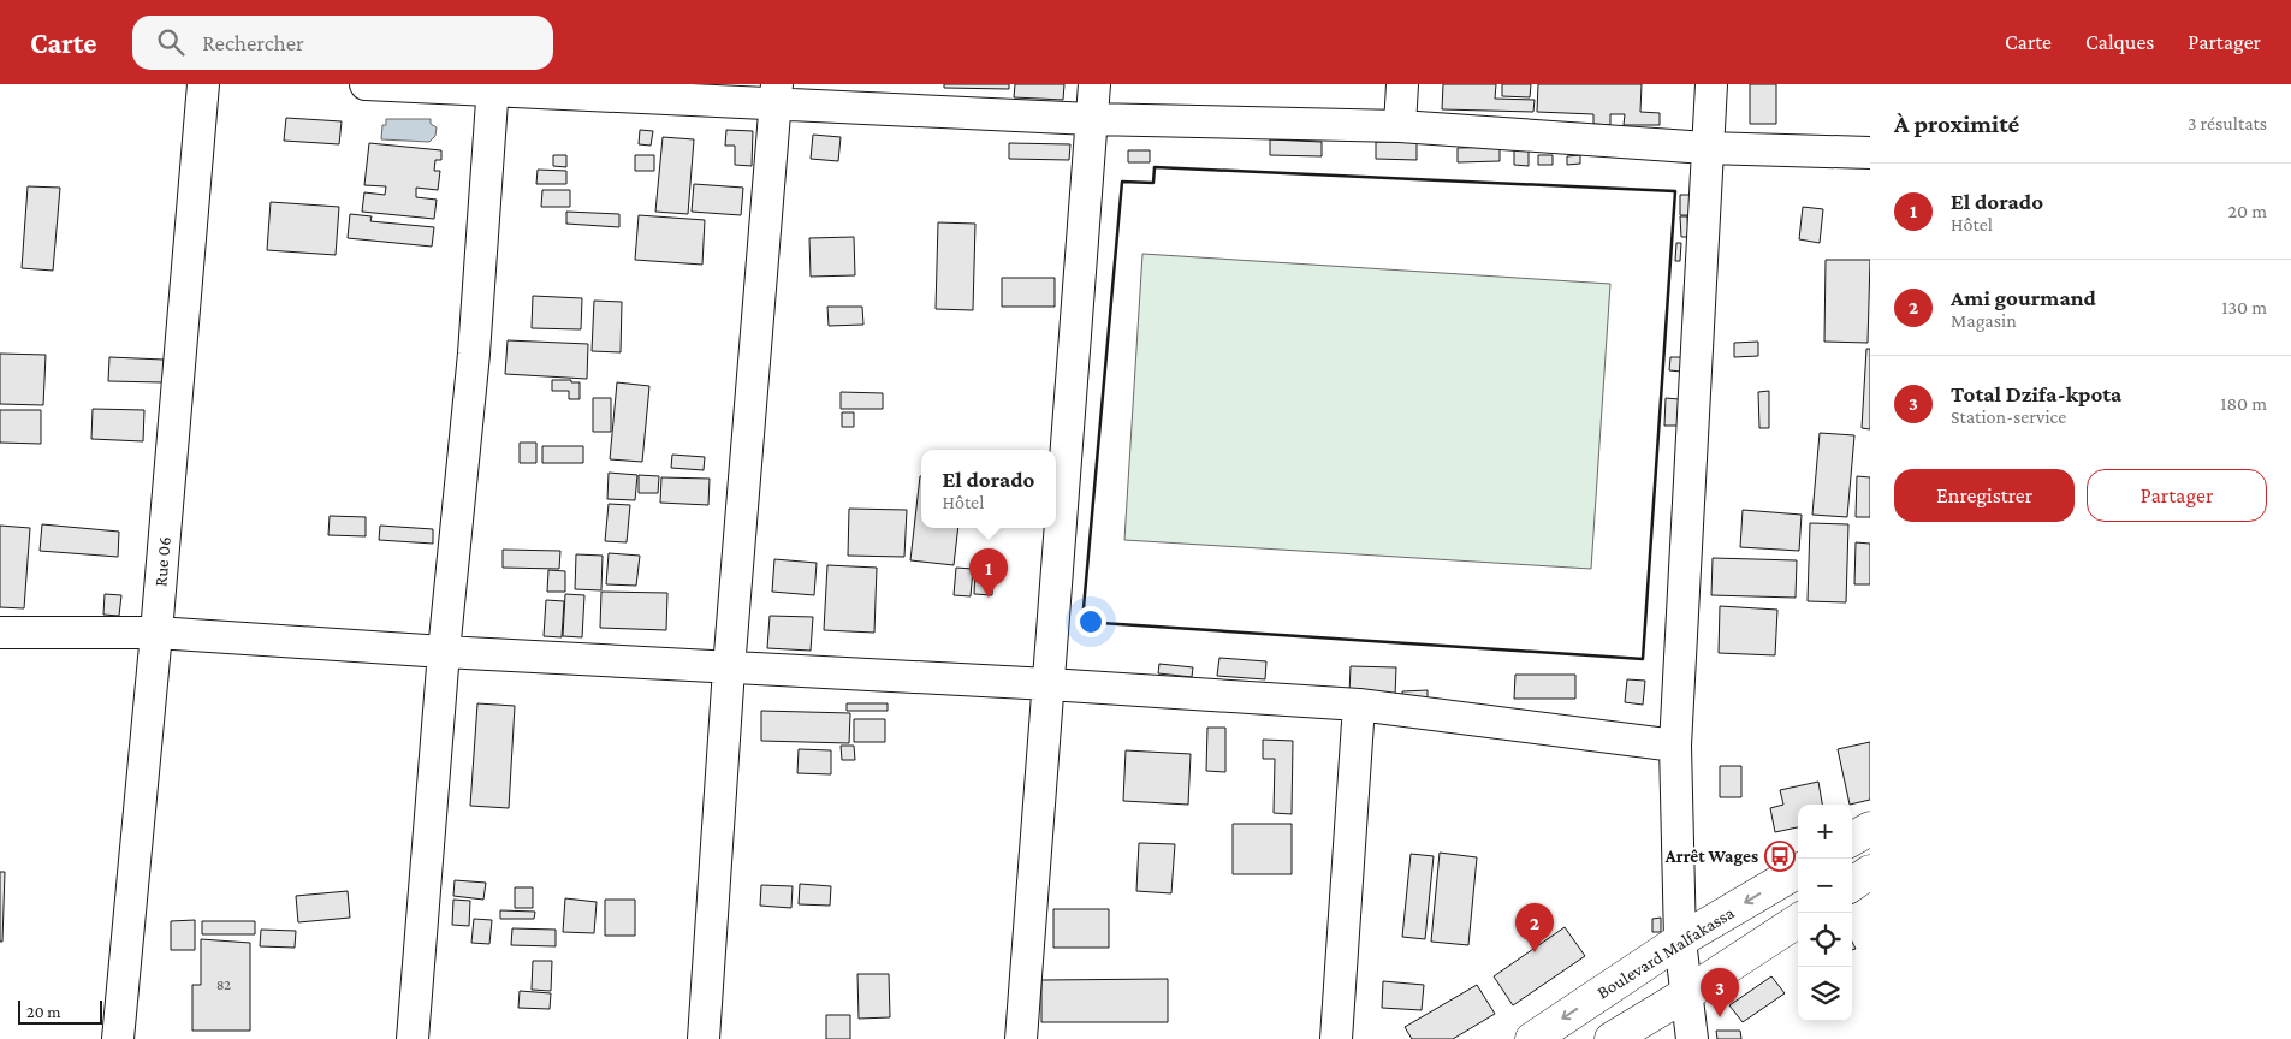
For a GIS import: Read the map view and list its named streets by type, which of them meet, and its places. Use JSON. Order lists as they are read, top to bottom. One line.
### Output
{"streets":{"main road":["Boulevard Malfakassa"],"street":["Rue 06"]},"places":{"bus stop":["Arrêt Wages"]},"house_numbers":["82"],"scale_bar":"20 m","page":{"header":"Carte","search":"Rechercher","nav":["Carte","Calques","Partager"],"heading":["À proximité","3 résultats"],"list":[{"mark":"1","name":"El dorado","note":"Hôtel","value":"20 m"},{"mark":"2","name":"Ami gourmand","note":"Magasin","value":"130 m"},{"mark":"3","name":"Total Dzifa-kpota","note":"Station-service","value":"180 m"}],"popup":["El dorado","Hôtel"],"buttons":["Enregistrer","Partager"],"pins":["1","2","3"],"map_buttons":["+","−"],"scale":"20 m"}}
